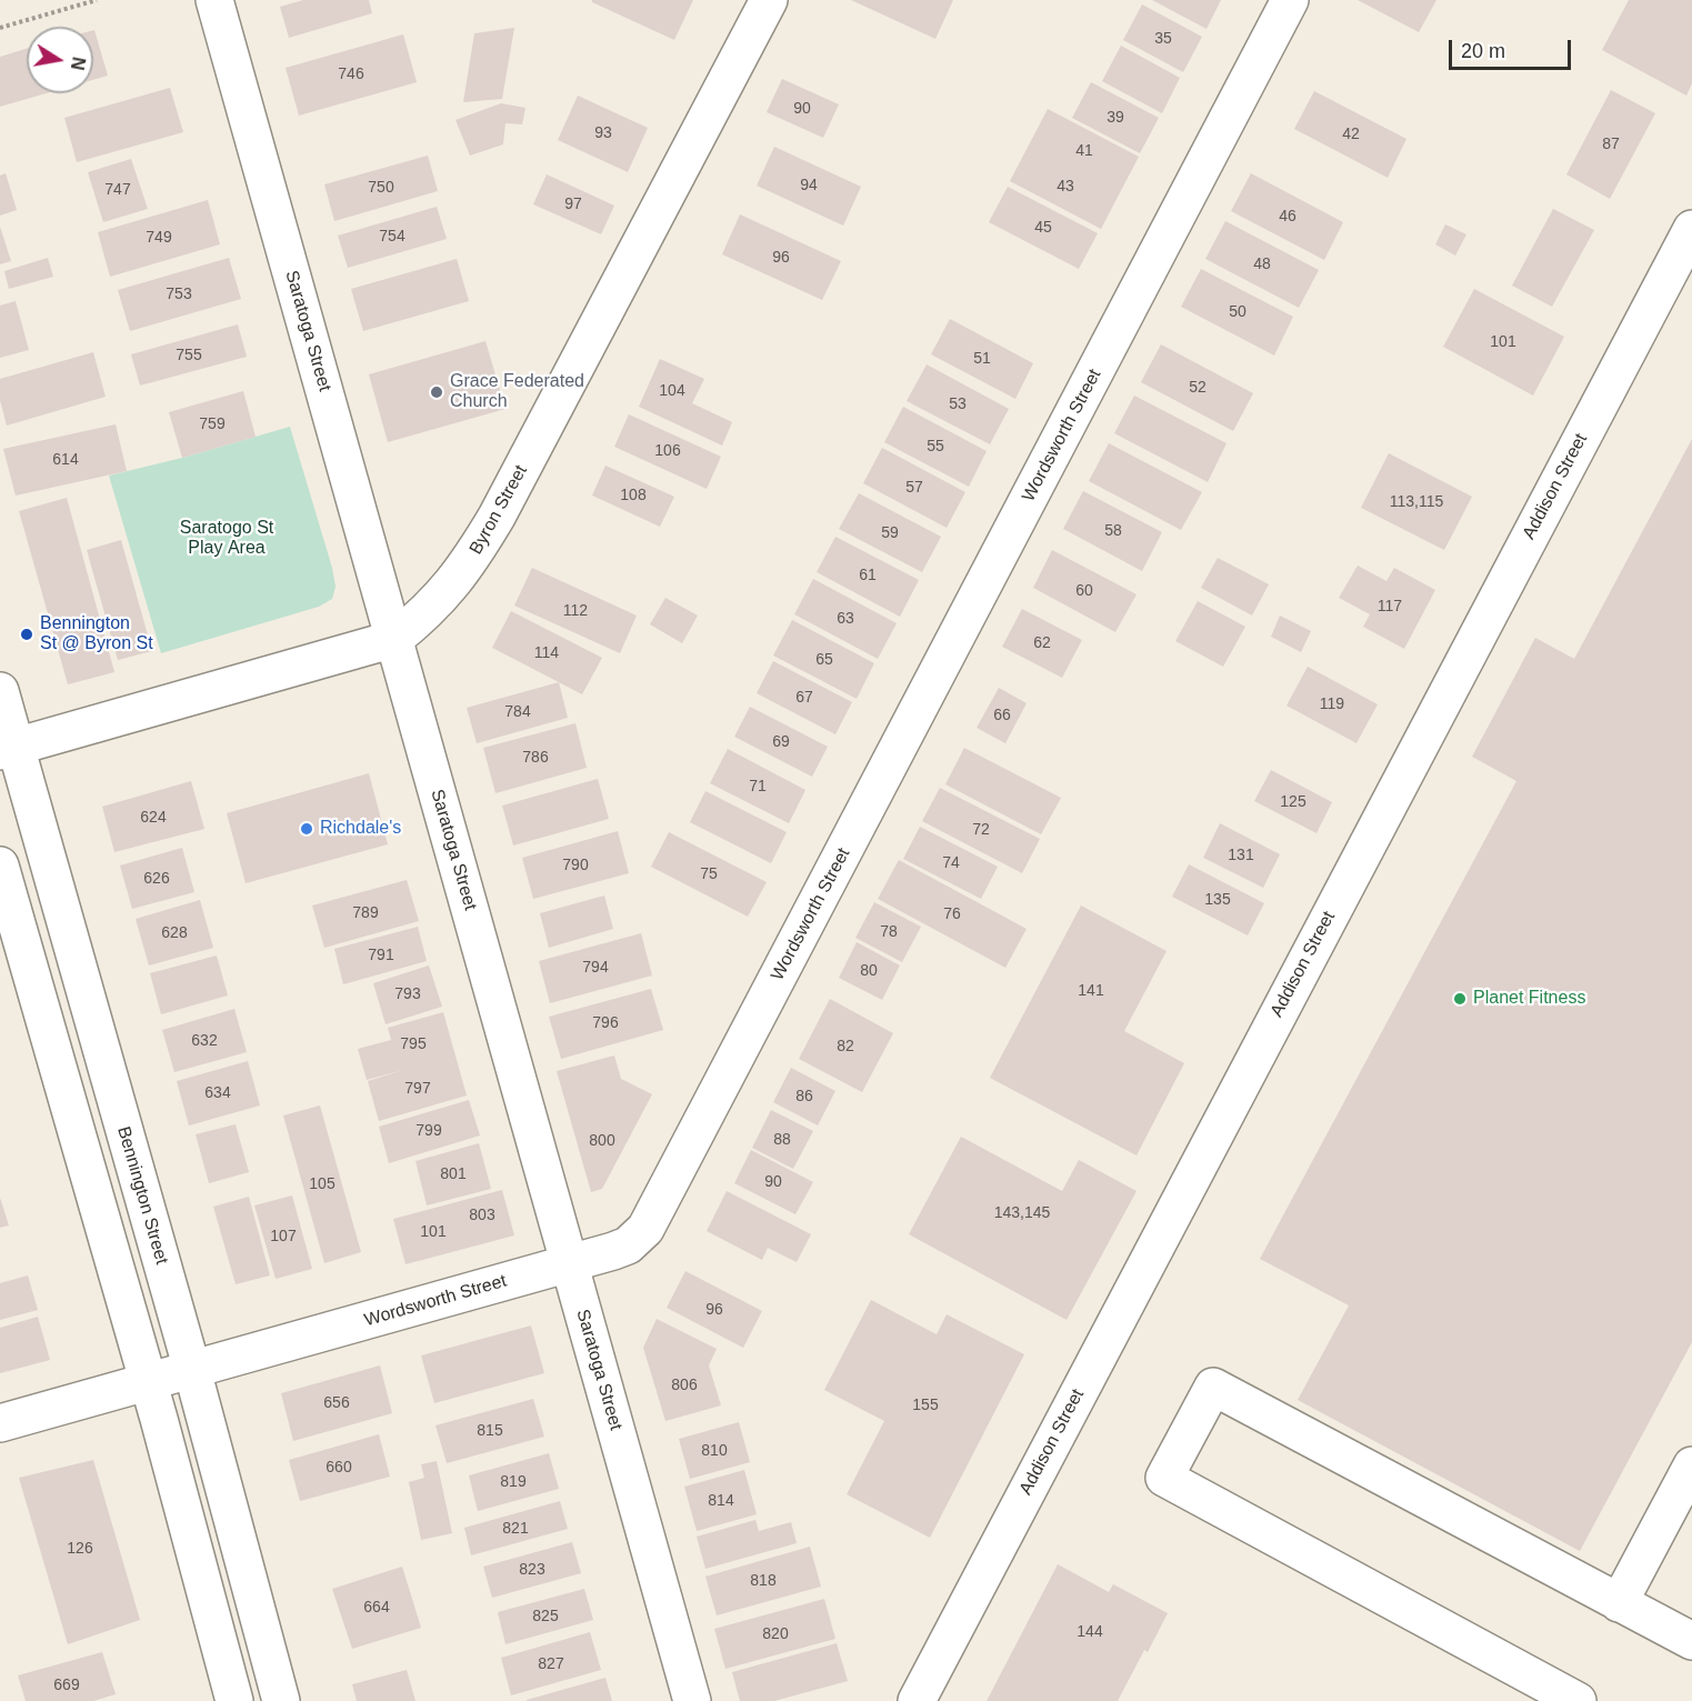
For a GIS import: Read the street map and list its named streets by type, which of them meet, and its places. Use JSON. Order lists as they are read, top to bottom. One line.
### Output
{"streets":{"street":["Saratoga Street","Wordsworth Street","Addison Street","Byron Street","Bennington Street"]},"crossings":[["Saratoga Street","Wordsworth Street"],["Saratoga Street","Byron Street"],["Wordsworth Street","Bennington Street"],["Byron Street","Bennington Street"]],"parks":["Saratogo St Play Area"],"places":["Grace Federated Church","Bennington St @ Byron St","Richdale's","Planet Fitness"],"house_numbers":["35","746","90","39","93","42","87","41","94","43","750","747","97","46","45","754","749","96","48","753","50","101","755","51","52","104","53","759","55","106","614","57","108","113,115","58","59","61","60","117","112","63","62","114","65","67","119","784","66","69","786","71","125","624","72","131","74","790","75","626","135","789","76","78","628","791","794","80","141","793","796","632","795","82","797","634","86","799","88","800","801","90","105","143,145","803","101","107","96","806","656","155","815","810","660","819","814","821","126","823","818","664","825","144","820","827","669"],"scale_bar":"20 m","north":"right"}
